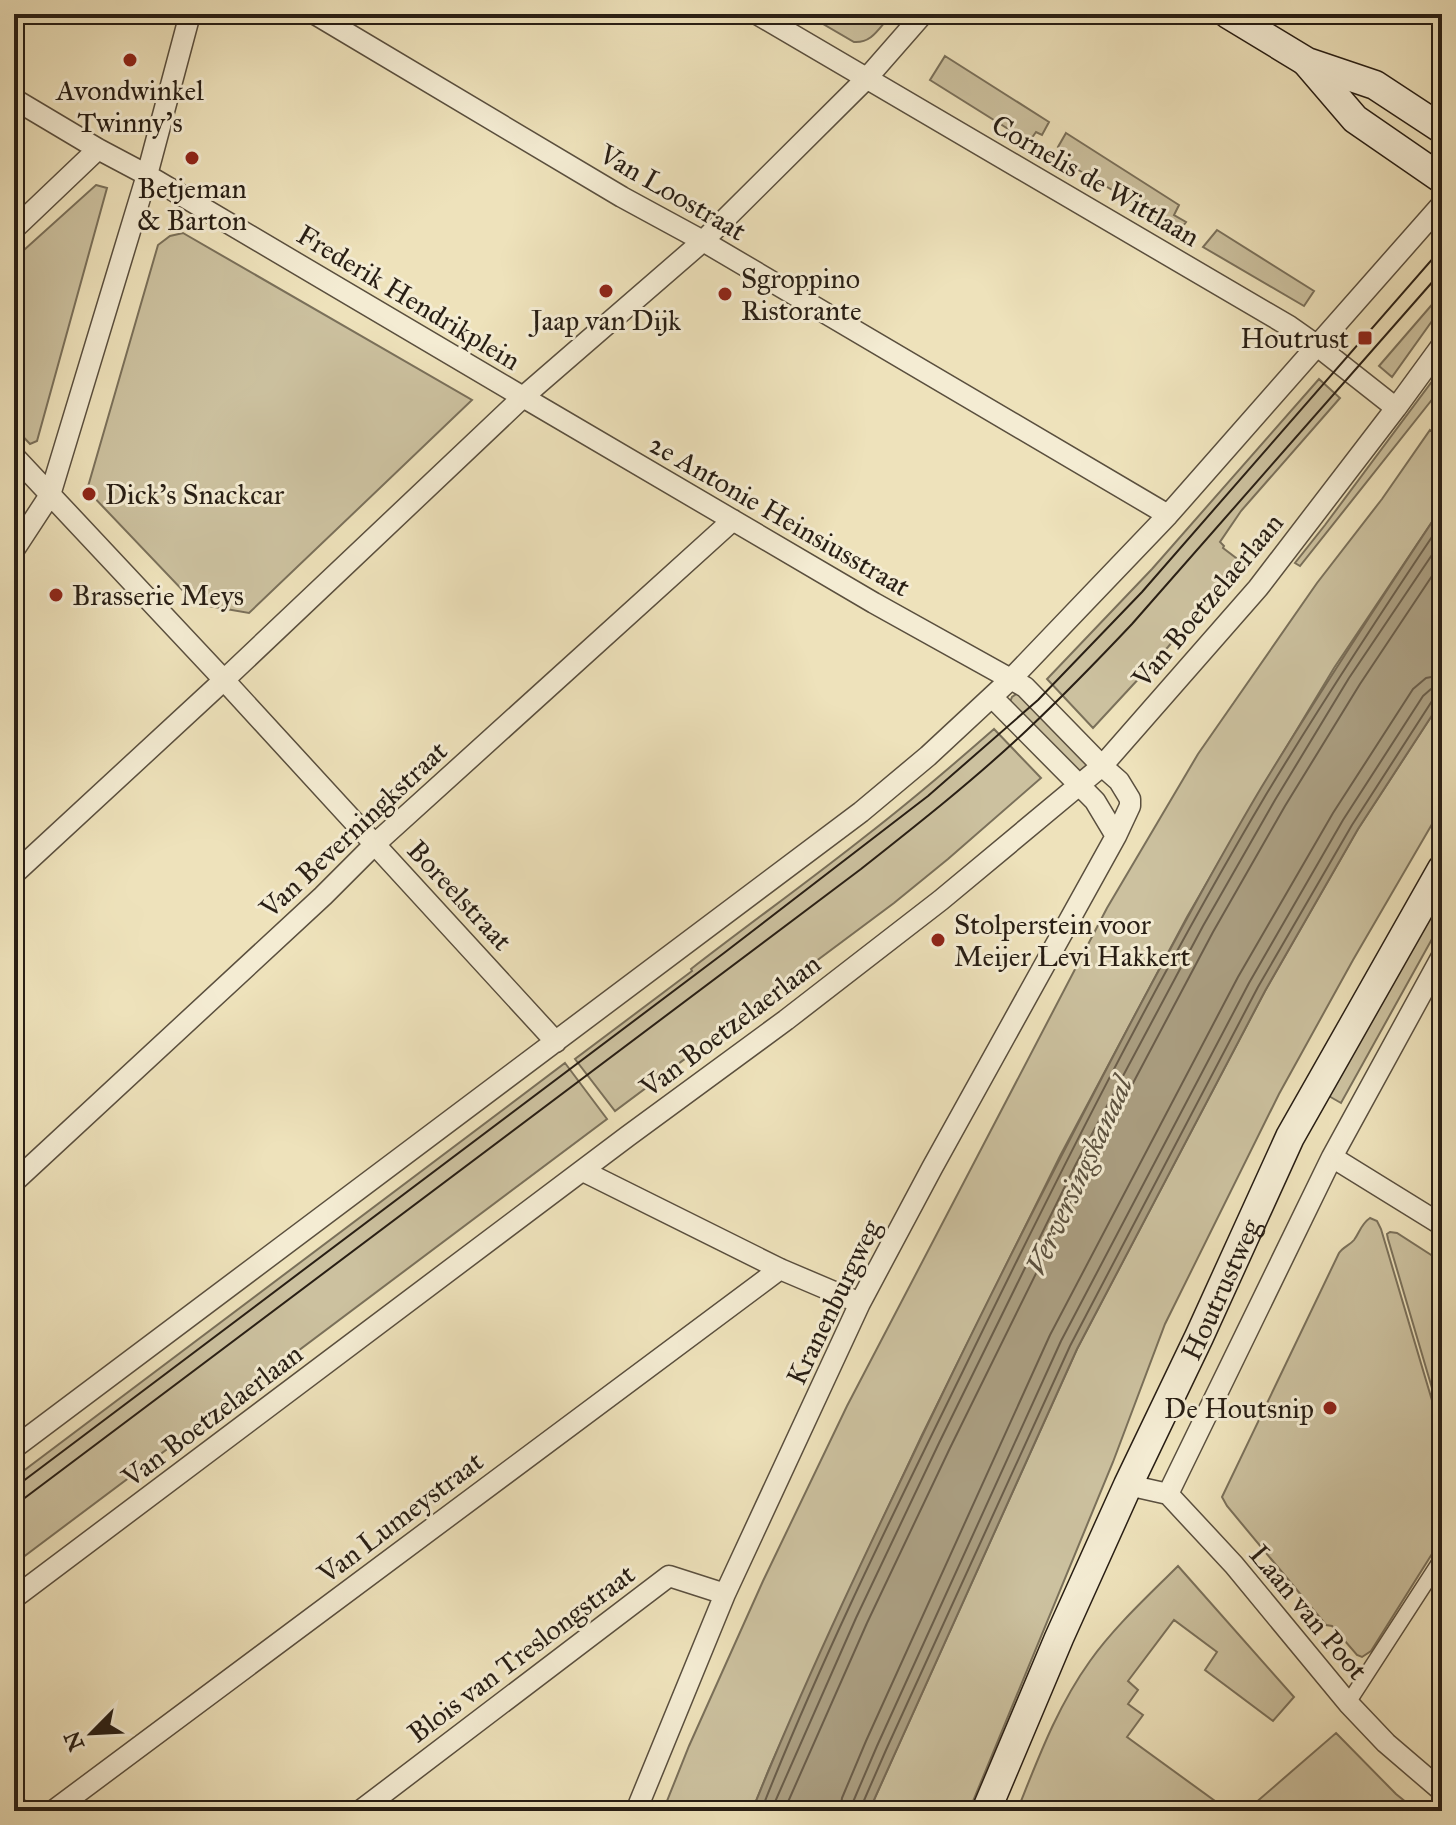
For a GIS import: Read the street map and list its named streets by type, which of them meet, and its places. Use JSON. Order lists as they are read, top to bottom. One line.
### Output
{"streets":{"main road":["Houtrustweg"],"street":["Cornelis de Wittlaan","Van Loostraat","Frederik Hendrikplein","2e Antonie Heinsiusstraat","Van Boetzelaerlaan","Van Beverningkstraat","Boreelstraat","Kranenburgweg","Van Lumeystraat","Laan van Poot","Blois van Treslongstraat"]},"crossings":[["Cornelis de Wittlaan","Van Boetzelaerlaan"],["Frederik Hendrikplein","2e Antonie Heinsiusstraat"],["Frederik Hendrikplein","Boreelstraat"],["2e Antonie Heinsiusstraat","Van Beverningkstraat"],["2e Antonie Heinsiusstraat","Kranenburgweg"],["Van Boetzelaerlaan","Kranenburgweg"],["Van Beverningkstraat","Boreelstraat"],["Houtrustweg","Laan van Poot"],["Kranenburgweg","Blois van Treslongstraat"]],"water":["Verversingskanaal"],"places":{"other":["Avondwinkel Twinny's","Betjeman & Barton","Jaap van Dijk","Sgroppino Ristorante","Dick's Snackcar","Brasserie Meys","Stolperstein voor Meijer Levi Hakkert","De Houtsnip"],"transit":["Houtrust"]},"north":"bottom left"}
